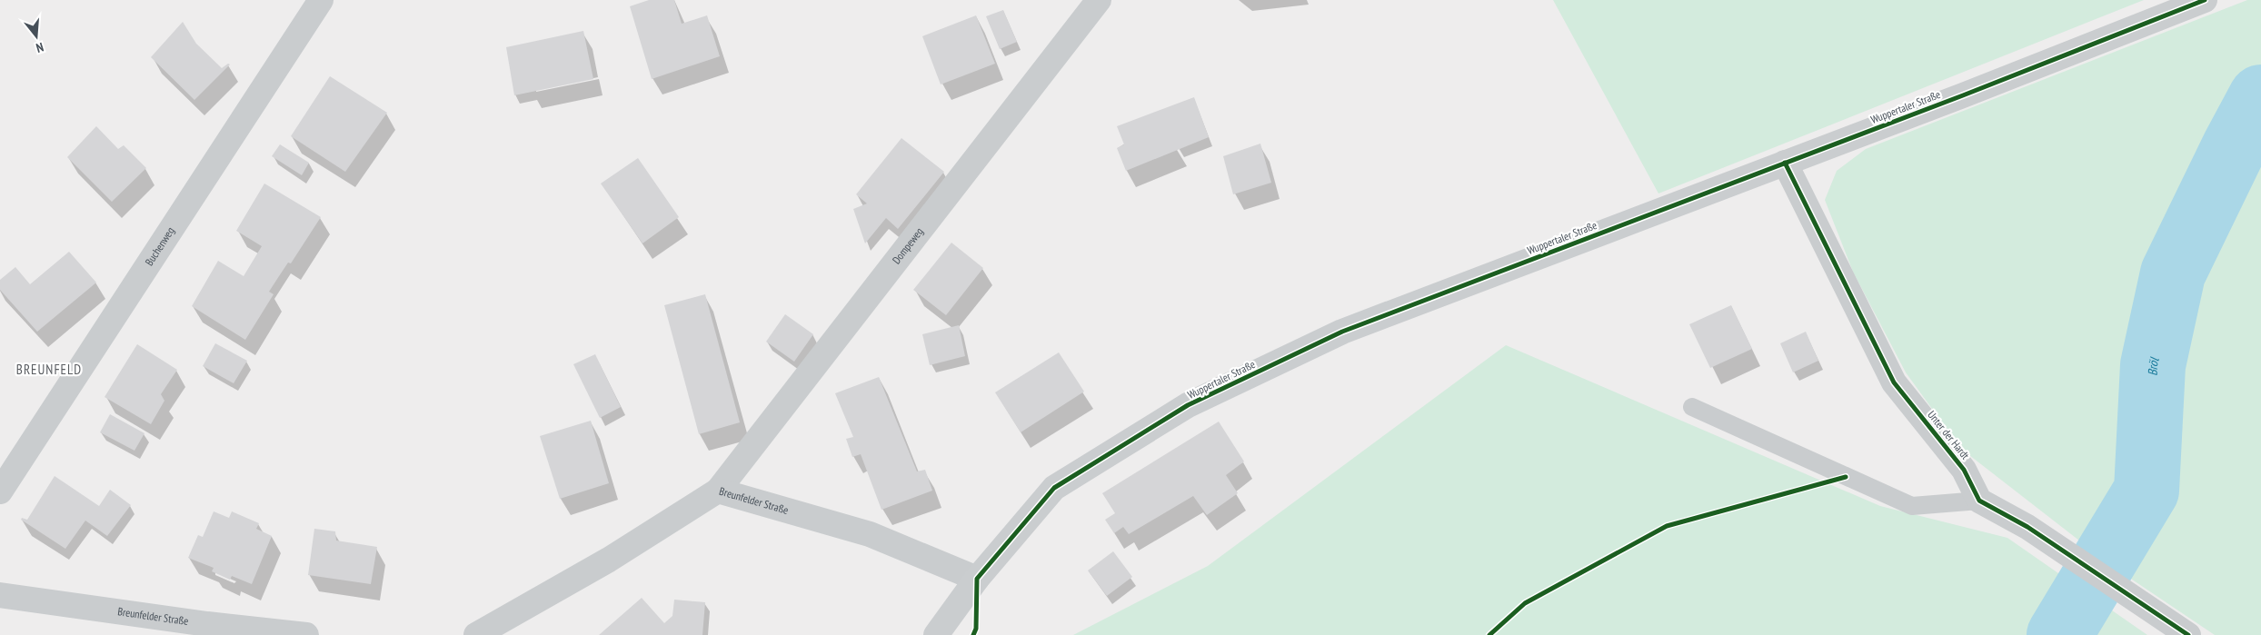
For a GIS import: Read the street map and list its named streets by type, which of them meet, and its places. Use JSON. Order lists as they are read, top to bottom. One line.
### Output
{"streets":{"main road":["Wuppertaler Straße"],"street":["Dompeweg","Buchenweg","Unter der Hardt","Breunfelder Straße"]},"crossings":[["Wuppertaler Straße","Unter der Hardt"],["Wuppertaler Straße","Breunfelder Straße"],["Dompeweg","Breunfelder Straße"]],"districts":["BREUNFELD"],"water":["Bröl"],"north":"bottom"}
